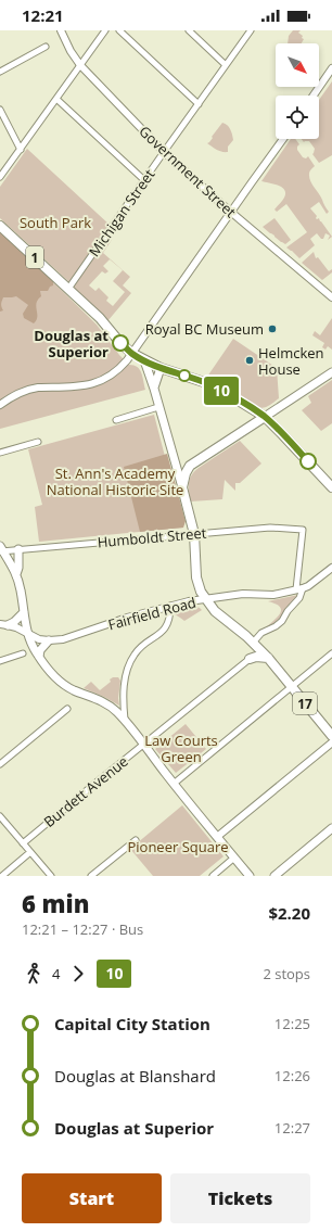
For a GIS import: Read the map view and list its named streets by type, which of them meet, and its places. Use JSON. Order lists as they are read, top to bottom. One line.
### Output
{"streets":{"main road":["1","17"],"street":["Government Street","Michigan Street","Humboldt Street","Fairfield Road","Burdett Avenue"]},"crossings":[["Government Street","Michigan Street"],["Michigan Street","1"],["Humboldt Street","Fairfield Road"],["Humboldt Street","17"],["Fairfield Road","17"]],"parks":["South Park","St. Ann's Academy National Historic Site","Law Courts Green","Pioneer Square"],"places":["Royal BC Museum","Douglas at Superior","Helmcken House"],"lines":["bus line 10"],"north":"bottom right","page":{"status":"12:21","on_map":"10","heading":["6 min","12:21 – 12:27 · Bus","$2.20"],"legs":["4","10","2 stops"],"list":[{"name":"Capital City Station","value":"12:25"},{"name":"Douglas at Blanshard","value":"12:26"},{"name":"Douglas at Superior","value":"12:27"}],"buttons":["Start","Tickets"]}}
